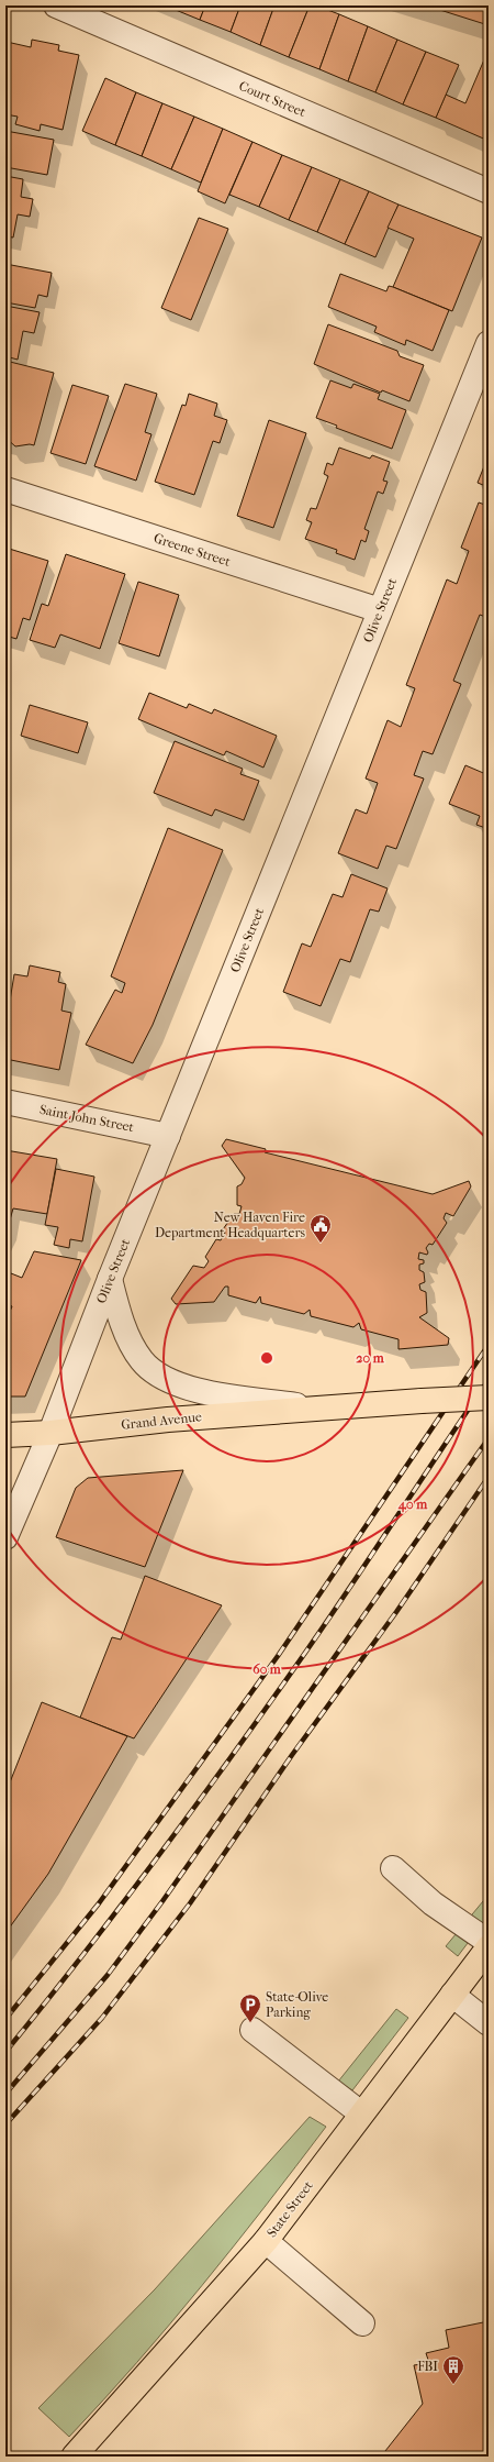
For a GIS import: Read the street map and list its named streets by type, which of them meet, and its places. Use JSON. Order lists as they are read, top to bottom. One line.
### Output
{"streets":{"main road":["Grand Avenue","State Street"],"street":["Court Street","Greene Street","Olive Street","Saint John Street"]},"crossings":[["Greene Street","Olive Street"],["Olive Street","Saint John Street"],["Olive Street","Grand Avenue"]],"places":{"public building":["New Haven Fire Department Headquarters"],"parking":["State-Olive Parking"],"building":["FBI"]},"rings":["20 m","40 m","60 m"]}
